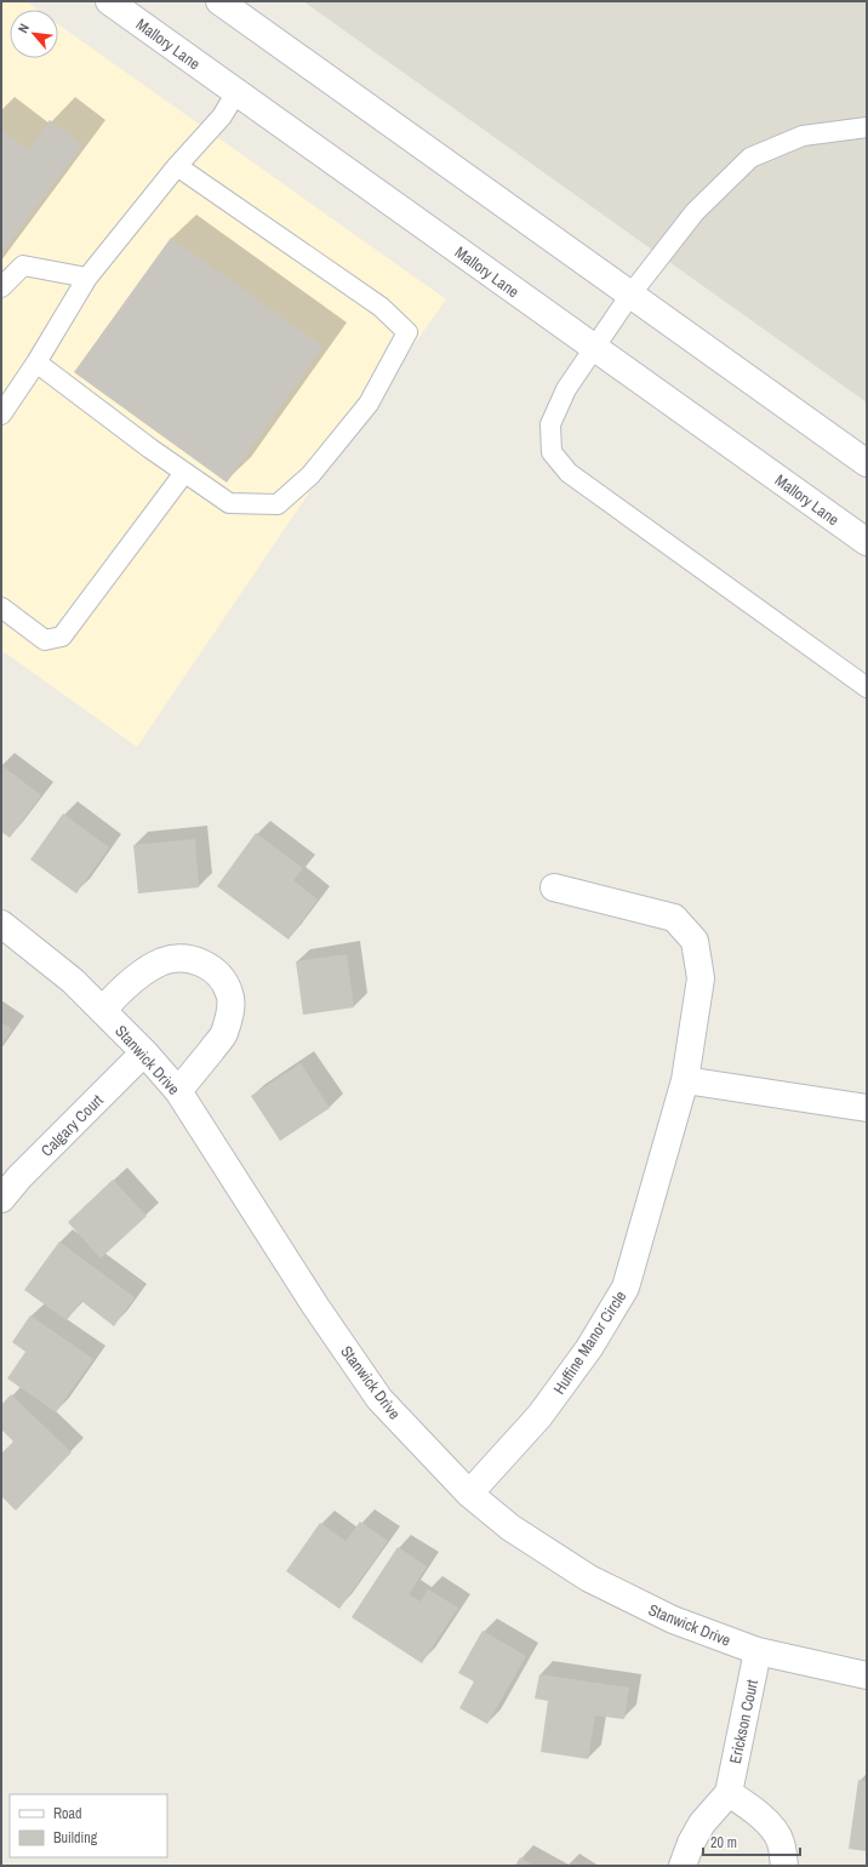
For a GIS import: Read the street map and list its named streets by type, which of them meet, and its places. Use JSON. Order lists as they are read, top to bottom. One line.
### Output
{"streets":{"street":["Mallory Lane","Stanwick Drive","Calgary Court","Huffine Manor Circle","Erickson Court"]},"crossings":[["Stanwick Drive","Calgary Court"],["Stanwick Drive","Huffine Manor Circle"],["Stanwick Drive","Erickson Court"]],"legend":["Road","Building"],"scale_bar":"20 m","north":"top left"}
